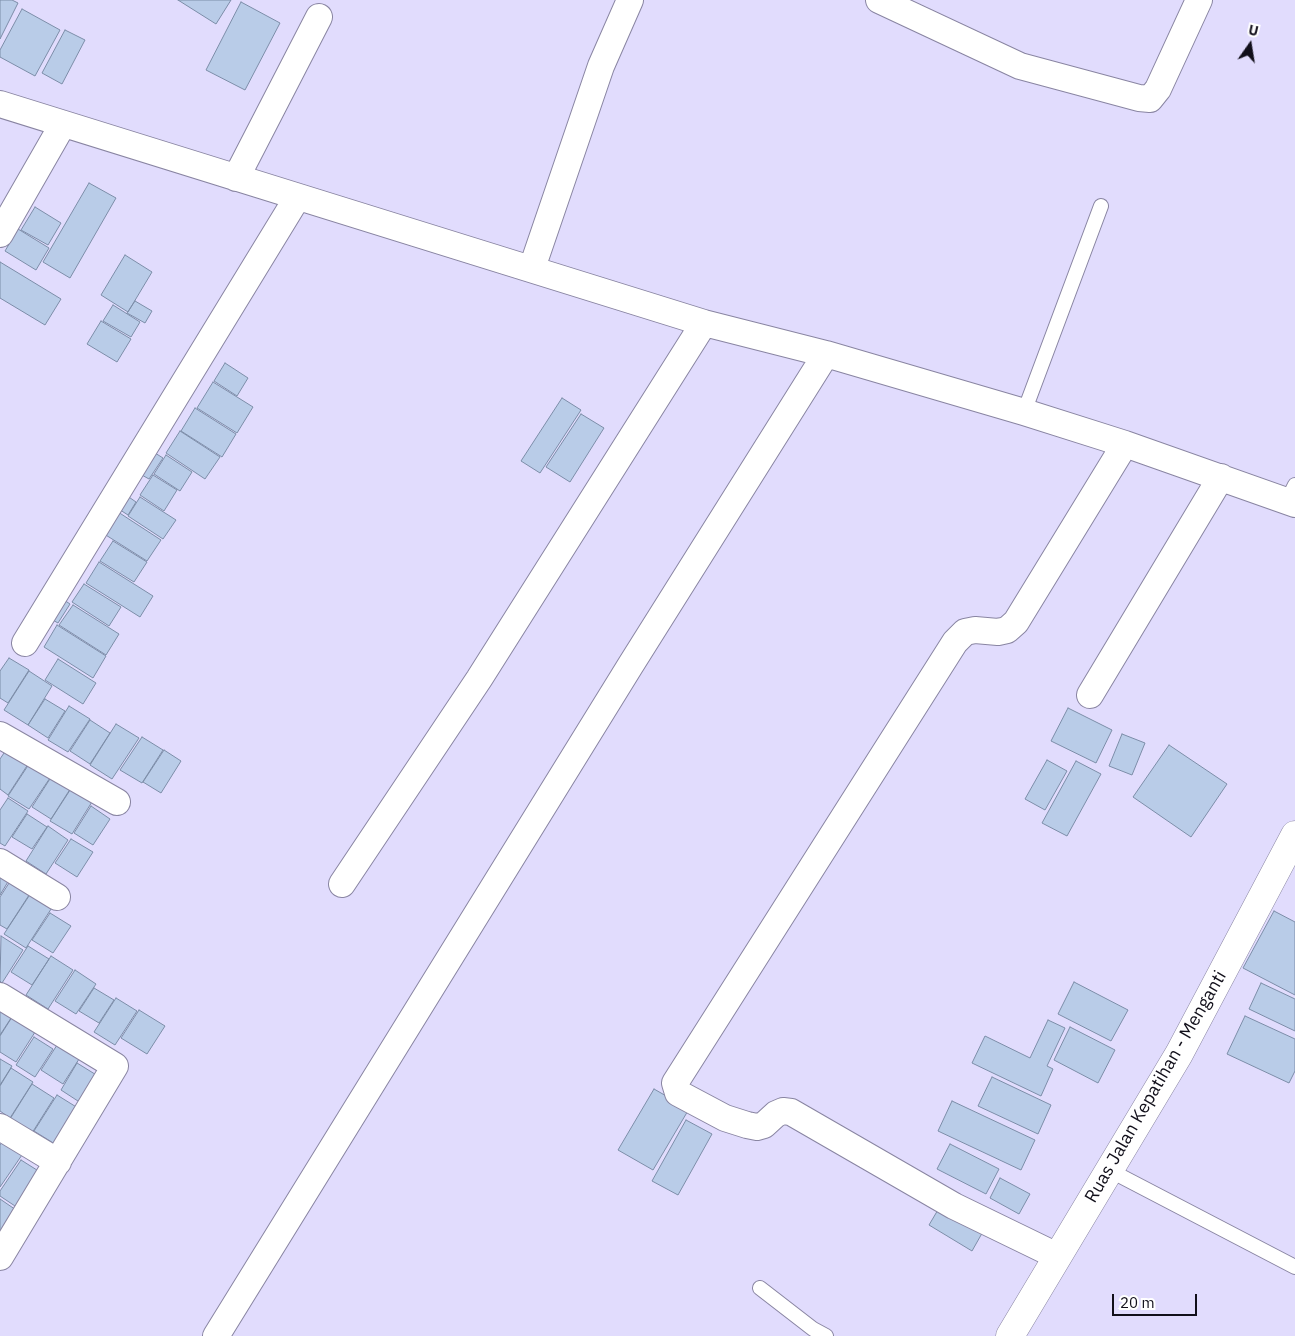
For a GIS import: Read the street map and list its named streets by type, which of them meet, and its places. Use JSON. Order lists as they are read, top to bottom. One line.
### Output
{"streets":{"main road":["Ruas Jalan Kepatihan - Menganti"]},"scale_bar":"20 m","north":"top"}
